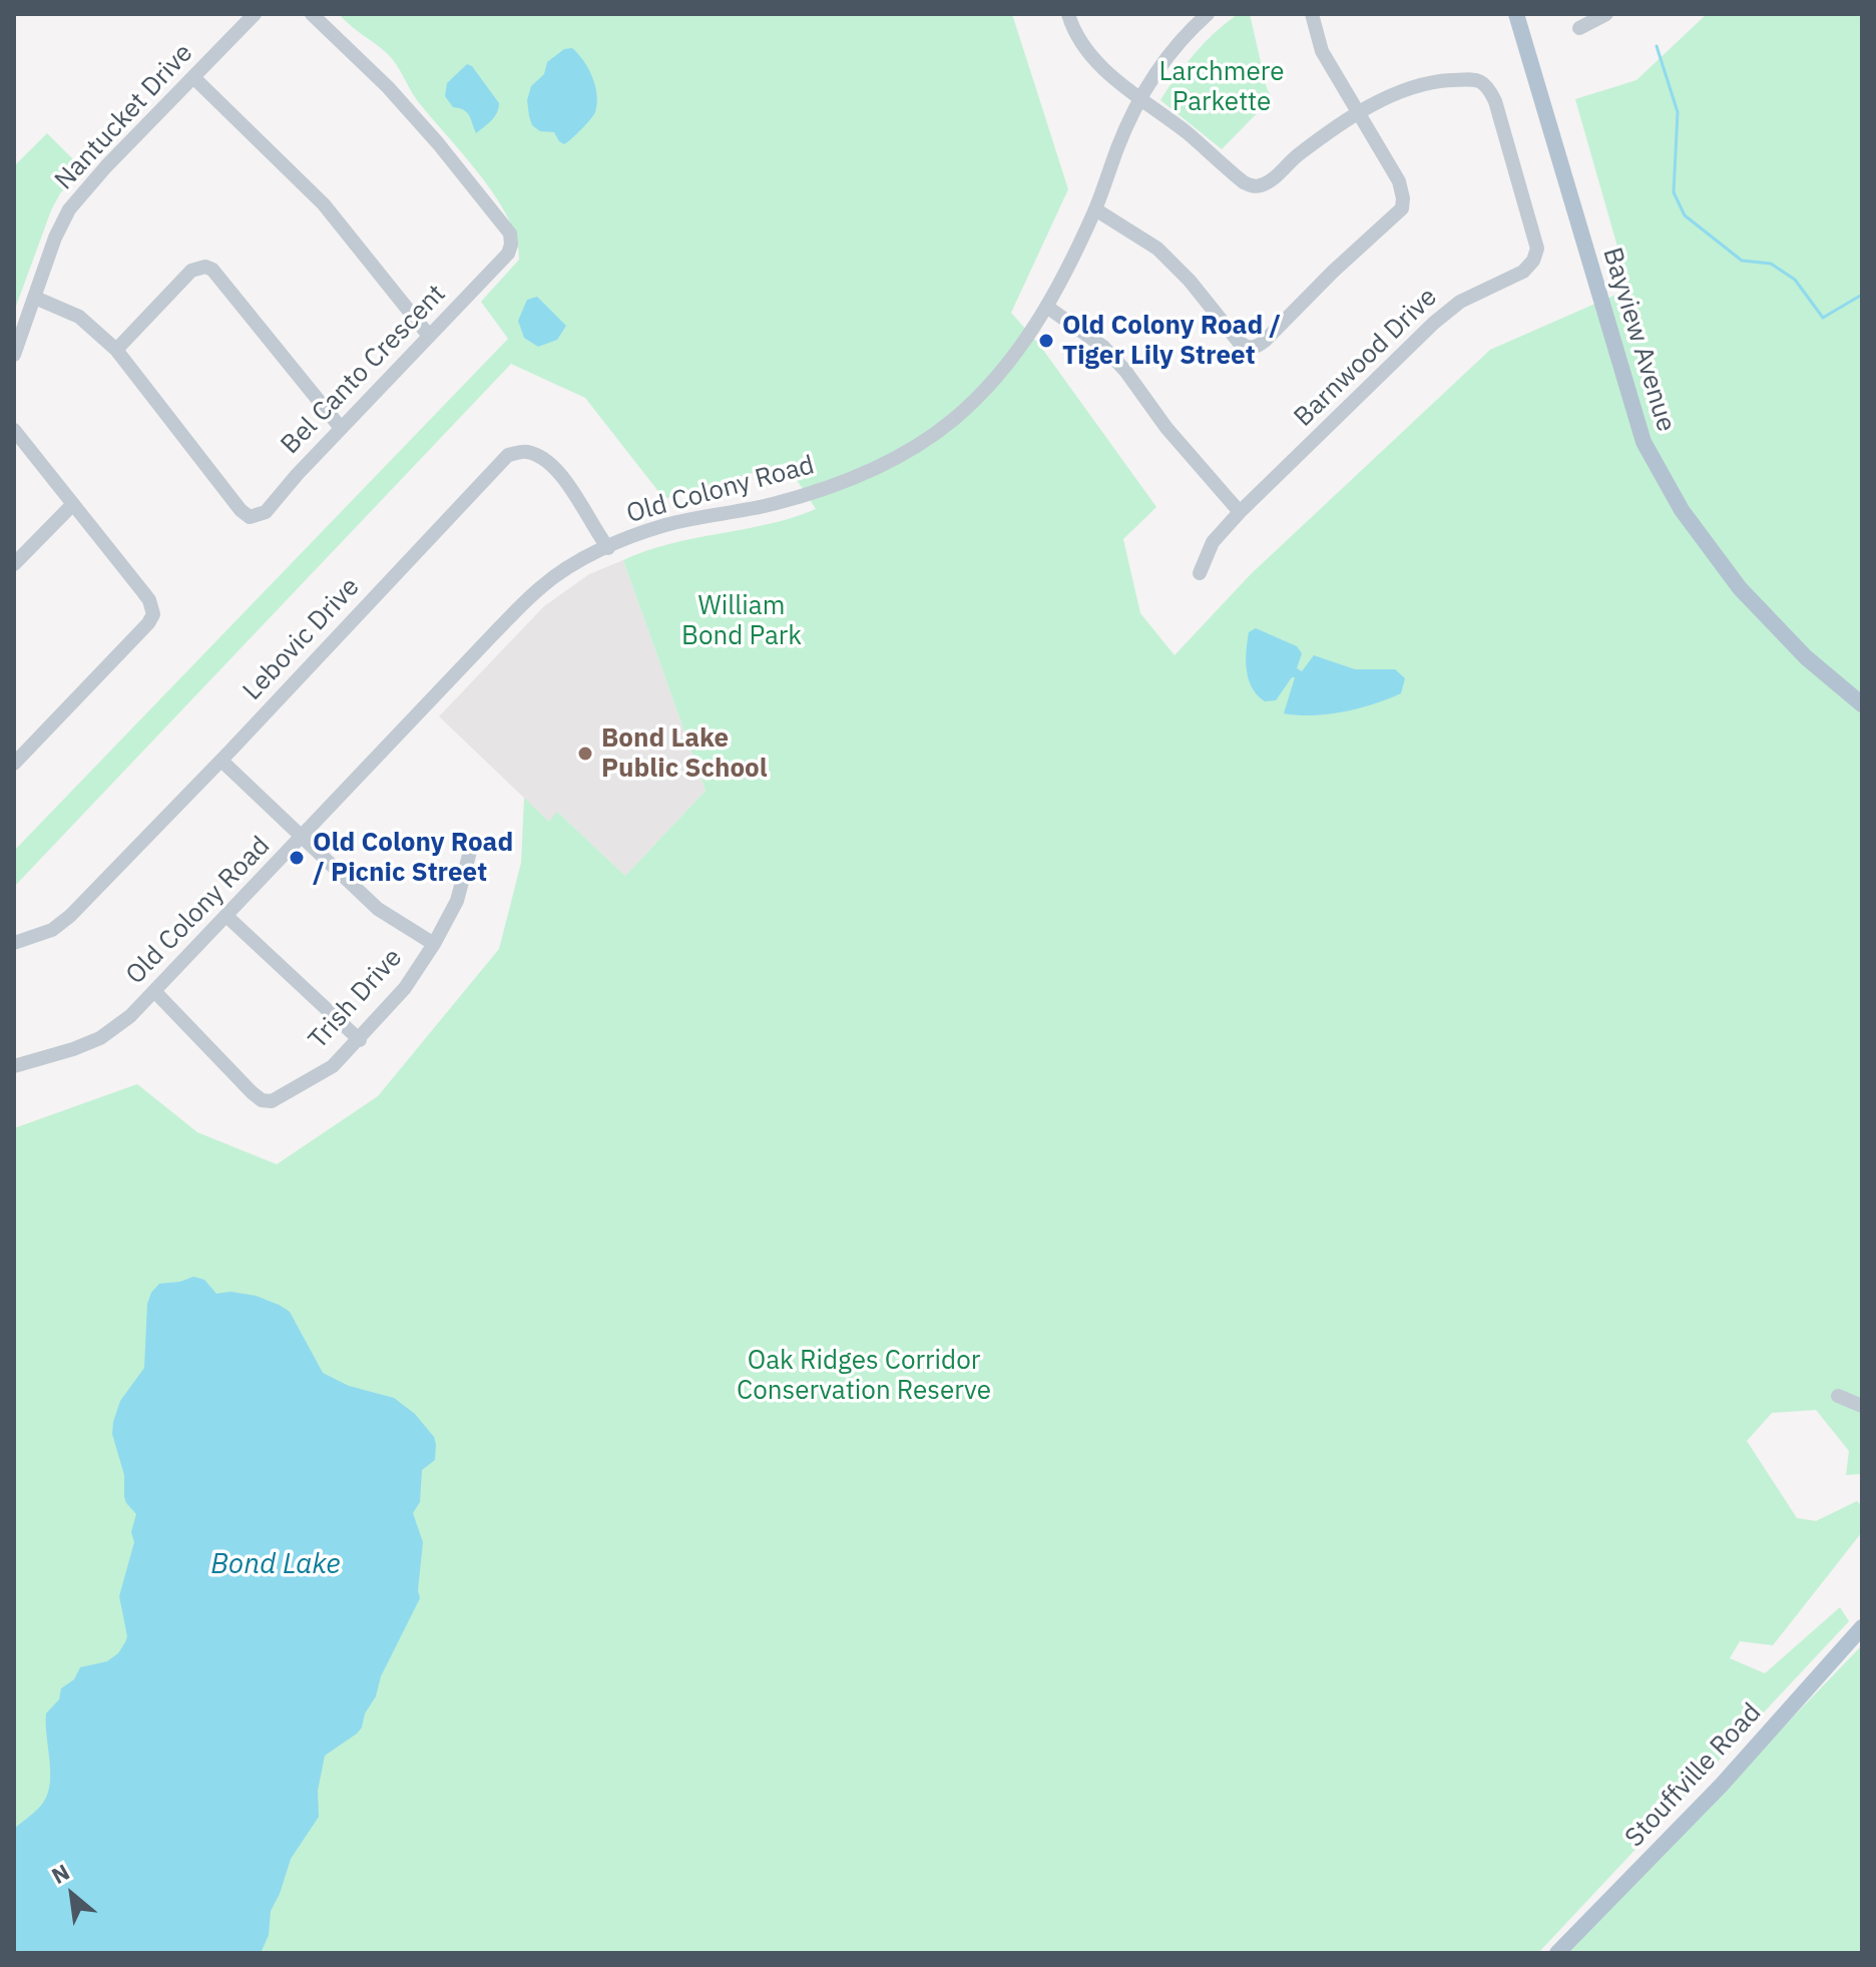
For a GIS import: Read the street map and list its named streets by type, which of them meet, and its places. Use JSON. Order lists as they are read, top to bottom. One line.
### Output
{"streets":{"main road":["Bayview Avenue","Stouffville Road"],"street":["Nantucket Drive","Barnwood Drive","Bel Canto Crescent","Old Colony Road","Lebovic Drive","Trish Drive"]},"crossings":[["Nantucket Drive","Bel Canto Crescent"],["Barnwood Drive","Old Colony Road"],["Old Colony Road","Lebovic Drive"],["Old Colony Road","Trish Drive"]],"water":["Bond Lake"],"parks":["Larchmere Parkette","William Bond Park","Oak Ridges Corridor Conservation Reserve"],"places":["Old Colony Road / Tiger Lily Street","Bond Lake Public School","Old Colony Road / Picnic Street"],"north":"top left"}
